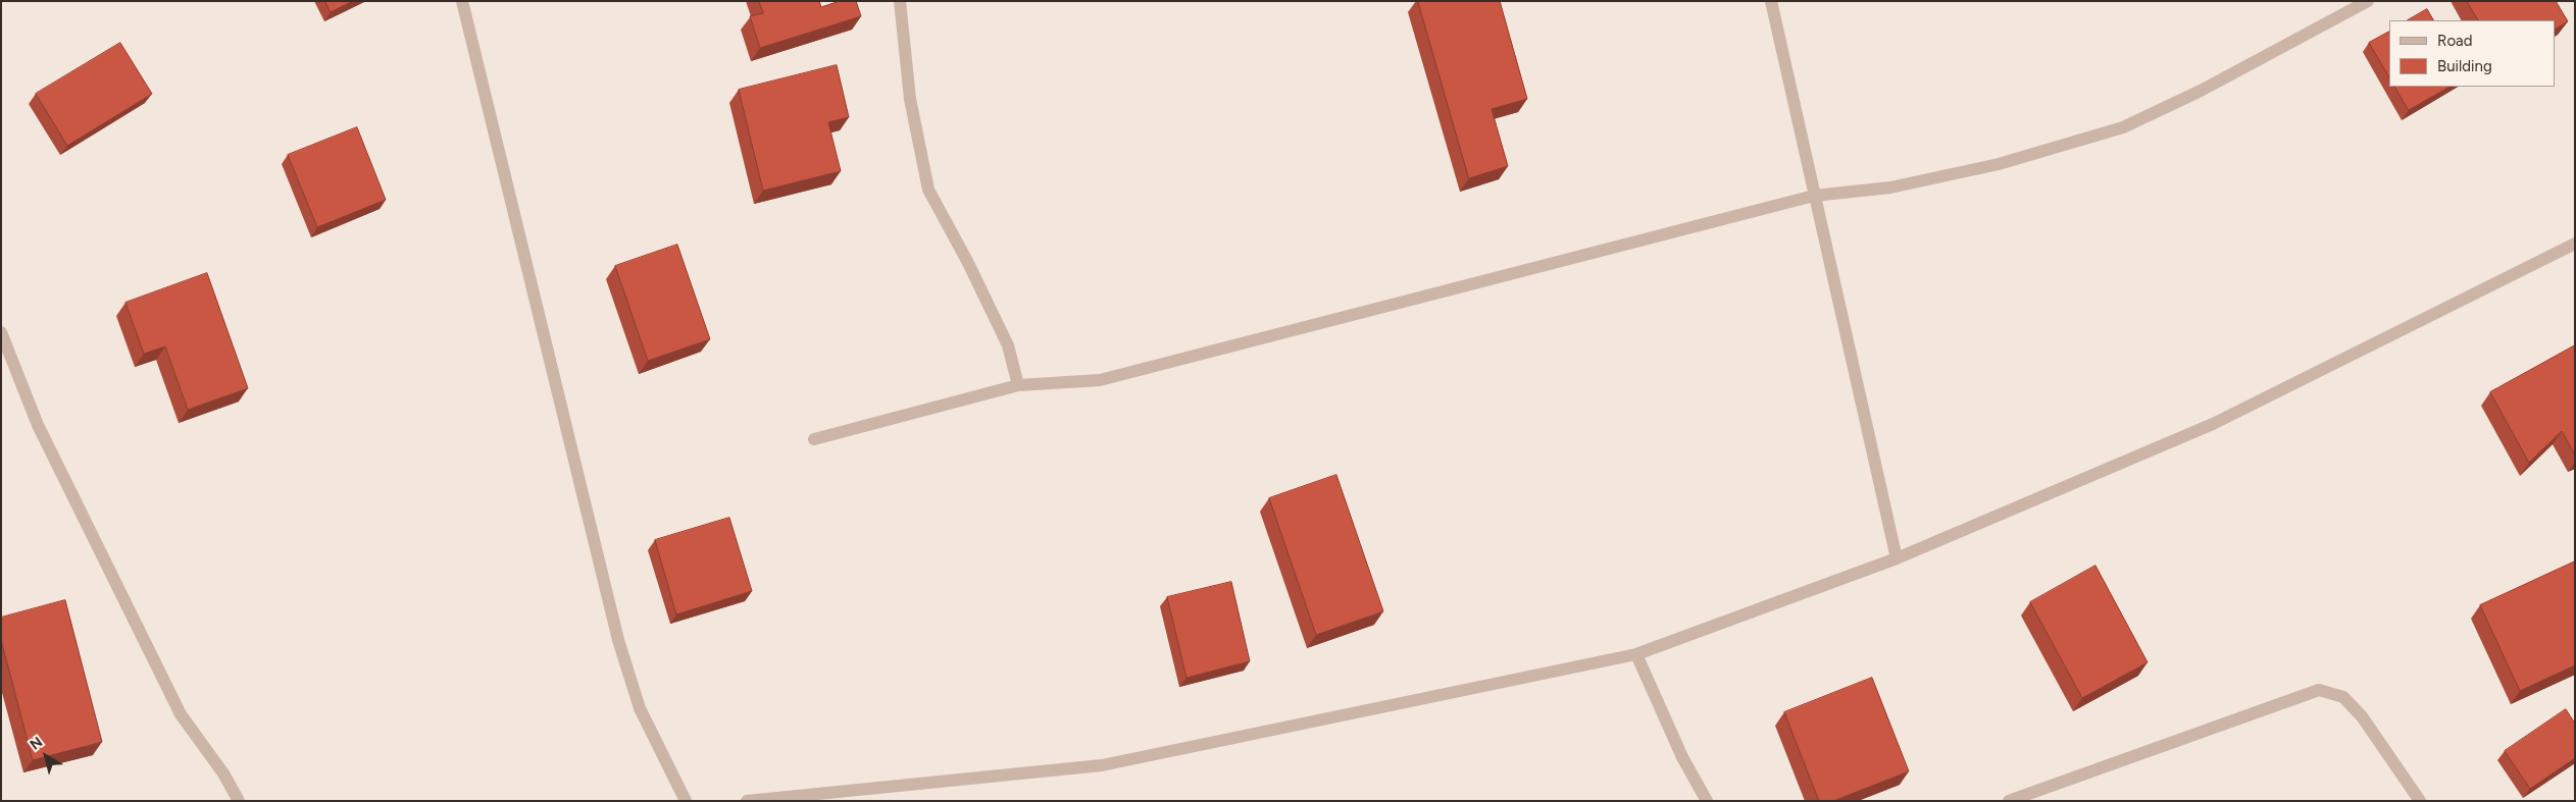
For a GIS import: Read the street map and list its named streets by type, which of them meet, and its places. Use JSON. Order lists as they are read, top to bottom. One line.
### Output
{"legend":["Road","Building"],"north":"top left"}
